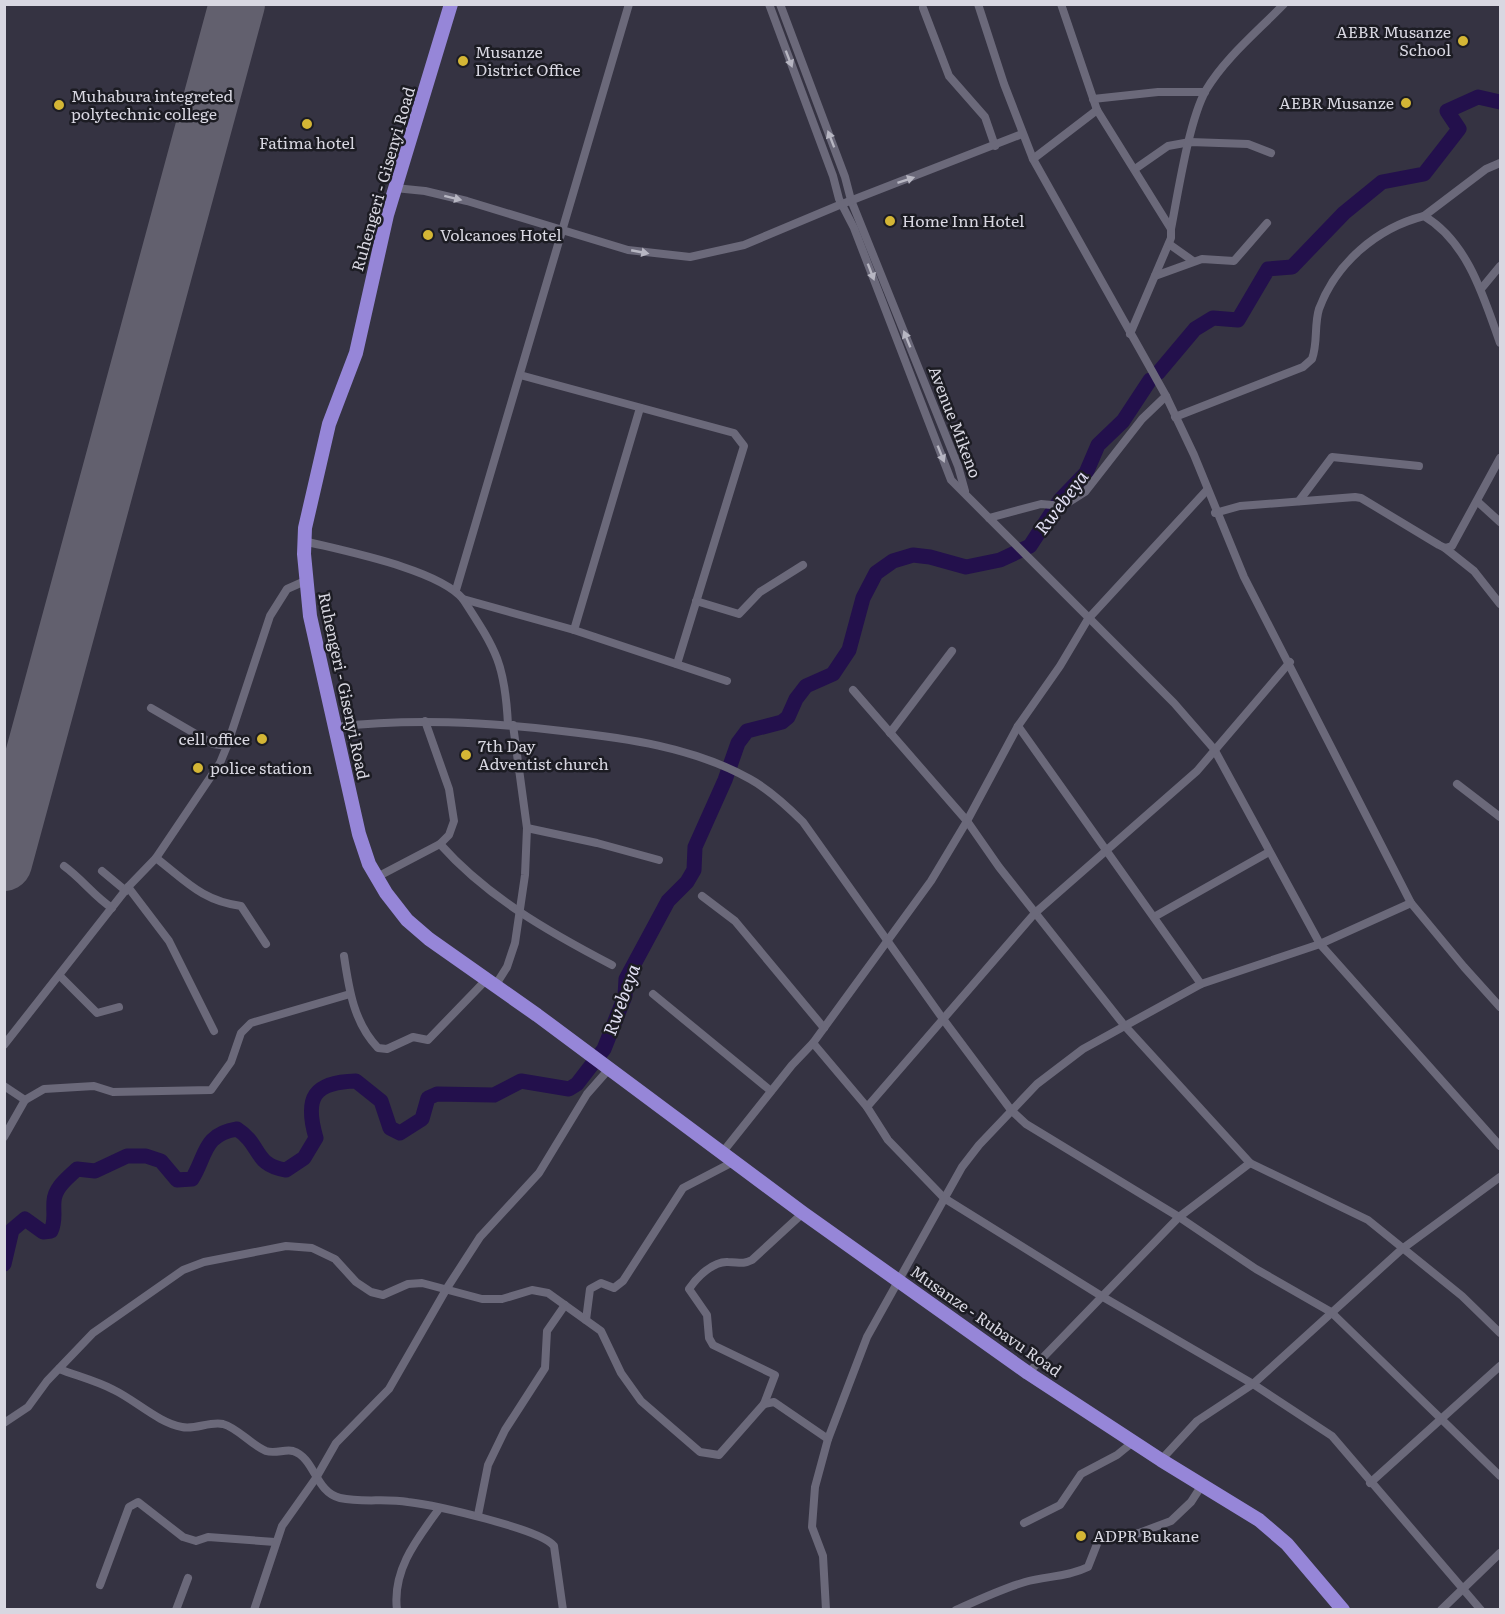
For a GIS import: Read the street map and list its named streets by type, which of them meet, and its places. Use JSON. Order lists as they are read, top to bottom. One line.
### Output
{"streets":{"highway":["Ruhengeri - Gisenyi Road","Musanze - Rubavu Road"],"street":["Avenue Mikeno"]},"crossings":[["Ruhengeri - Gisenyi Road","Musanze - Rubavu Road"]],"water":["Rwebeya"],"places":["AEBR Musanze School","Musanze District Office","AEBR Musanze","Muhabura integreted polytechnic college","Fatima hotel","Home Inn Hotel","Volcanoes Hotel","cell office","7th Day Adventist church","police station","ADPR Bukane"]}
